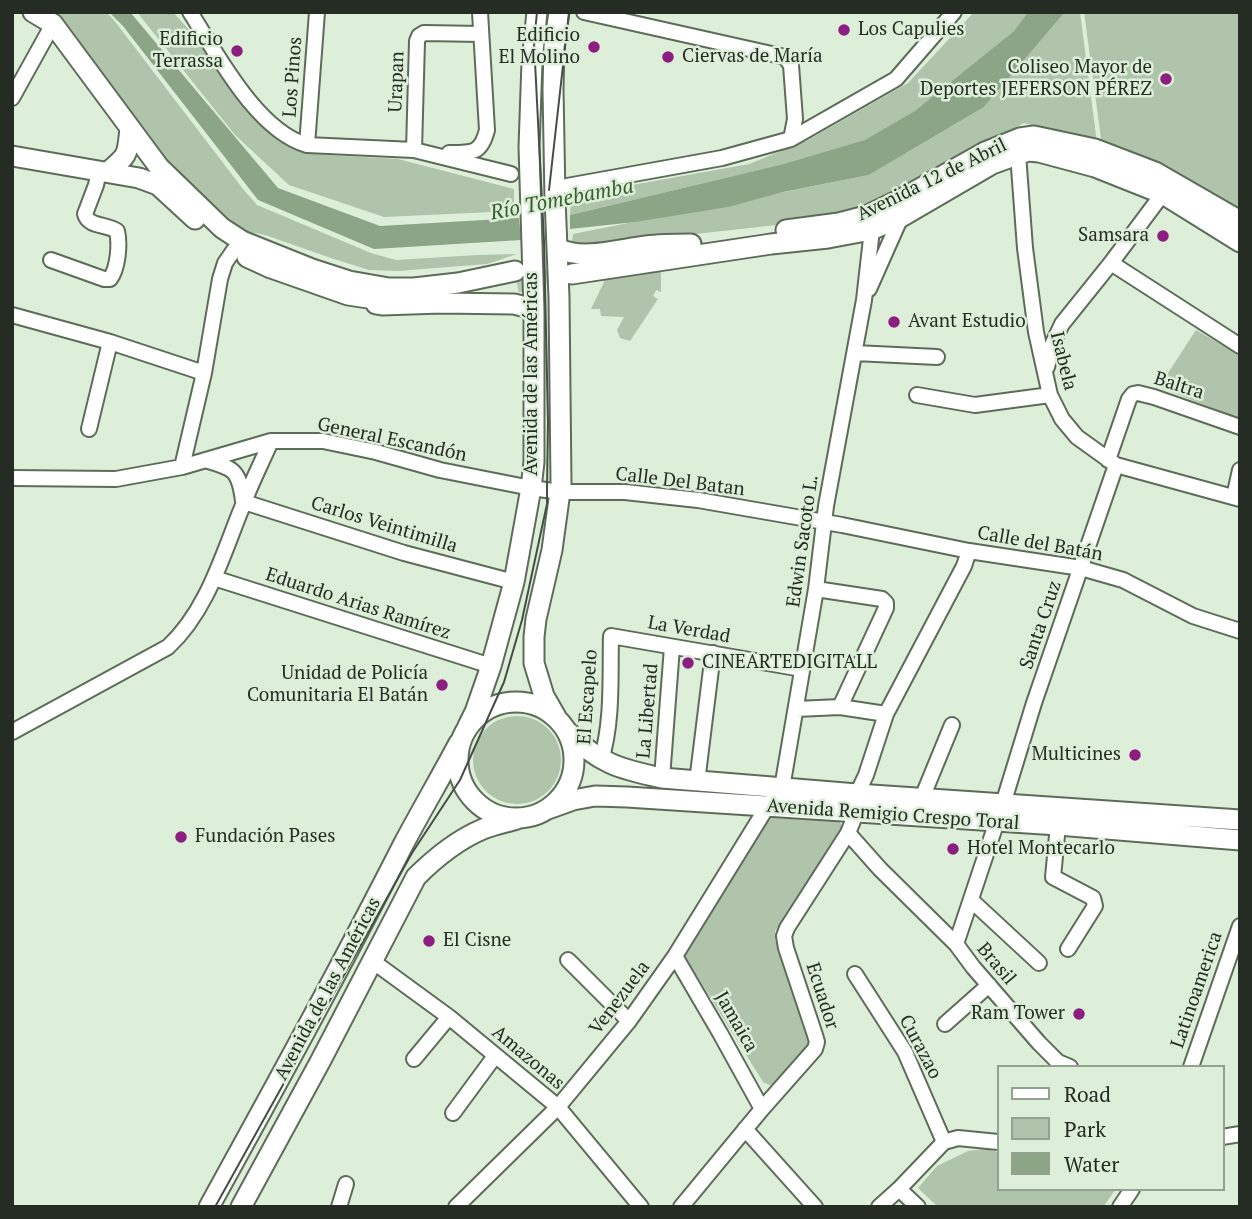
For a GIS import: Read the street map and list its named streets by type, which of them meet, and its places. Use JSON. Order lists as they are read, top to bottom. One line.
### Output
{"streets":{"main road":["Avenida 12 de Abril","Avenida de las Américas","Avenida Remigio Crespo Toral"],"street":["Los Pinos","Urapan","Isabela","Baltra","General Escandón","Calle Del Batan","Carlos Veintimilla","Edwin Sacoto L.","Calle del Batán","Eduardo Arias Ramírez","Santa Cruz","La Verdad","El Escapelo","La Libertad","Brasil","Latinoamerica","Ecuador","Venezuela","Jamaica","Curazao","Amazonas"]},"crossings":[["Avenida 12 de Abril","Isabela"],["Avenida 12 de Abril","Avenida de las Américas"],["Avenida 12 de Abril","Edwin Sacoto L."],["Isabela","Baltra"],["Isabela","Santa Cruz"],["Avenida de las Américas","General Escandón"],["Avenida de las Américas","Calle Del Batan"],["Avenida de las Américas","Carlos Veintimilla"],["Avenida de las Américas","Eduardo Arias Ramírez"],["Avenida de las Américas","Avenida Remigio Crespo Toral"],["Avenida de las Américas","Amazonas"],["Baltra","Santa Cruz"],["General Escandón","Calle Del Batan"],["Calle Del Batan","Edwin Sacoto L."],["Calle Del Batan","Calle del Batán"],["Edwin Sacoto L.","Calle del Batán"],["Edwin Sacoto L.","La Verdad"],["Edwin Sacoto L.","Avenida Remigio Crespo Toral"],["Edwin Sacoto L.","Venezuela"],["Calle del Batán","Santa Cruz"],["Calle del Batán","Ecuador"],["Santa Cruz","Avenida Remigio Crespo Toral"],["Santa Cruz","Brasil"],["La Verdad","El Escapelo"],["La Verdad","La Libertad"],["El Escapelo","Avenida Remigio Crespo Toral"],["La Libertad","Avenida Remigio Crespo Toral"],["Avenida Remigio Crespo Toral","Brasil"],["Avenida Remigio Crespo Toral","Ecuador"],["Avenida Remigio Crespo Toral","Venezuela"],["Ecuador","Jamaica"],["Venezuela","Jamaica"],["Venezuela","Amazonas"]],"water":["Río Tomebamba"],"places":["Los Capulies","Edificio El Molino","Edificio Terrassa","Ciervas de María","Coliseo Mayor de Deportes JEFERSON PÉREZ","Samsara","Avant Estudio","CINEARTEDIGITALL","Unidad de Policía Comunitaria El Batán","Multicines","Fundación Pases","Hotel Montecarlo","El Cisne","Ram Tower"],"legend":["Road","Park","Water"]}
